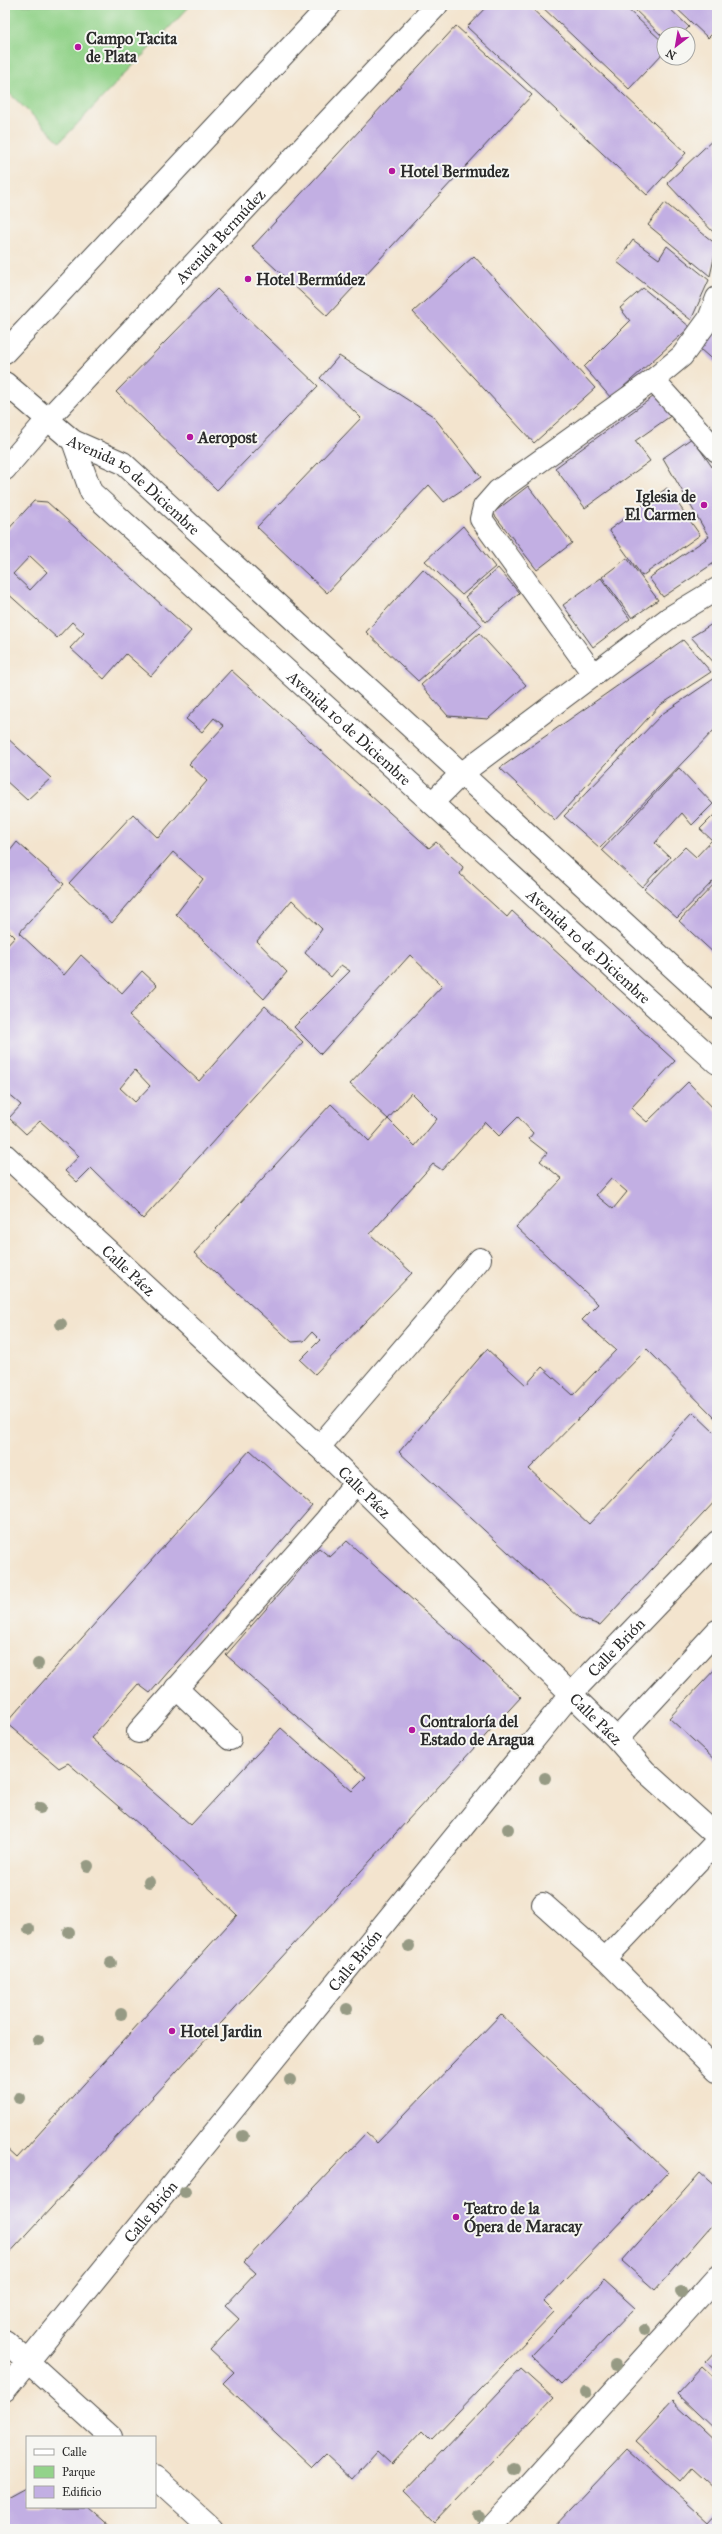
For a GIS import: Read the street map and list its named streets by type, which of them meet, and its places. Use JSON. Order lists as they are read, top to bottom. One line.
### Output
{"streets":{"street":["Avenida Bermúdez","Avenida 10 de Diciembre","Calle Páez","Calle Brión"]},"crossings":[["Calle Páez","Calle Brión"]],"places":["Campo Tacita de Plata","Hotel Bermudez","Hotel Bermúdez","Aeropost","Iglesia de El Carmen","Contraloría del Estado de Aragua","Hotel Jardin","Teatro de la Ópera de Maracay"],"legend":["Calle","Parque","Edificio"],"north":"bottom left"}
